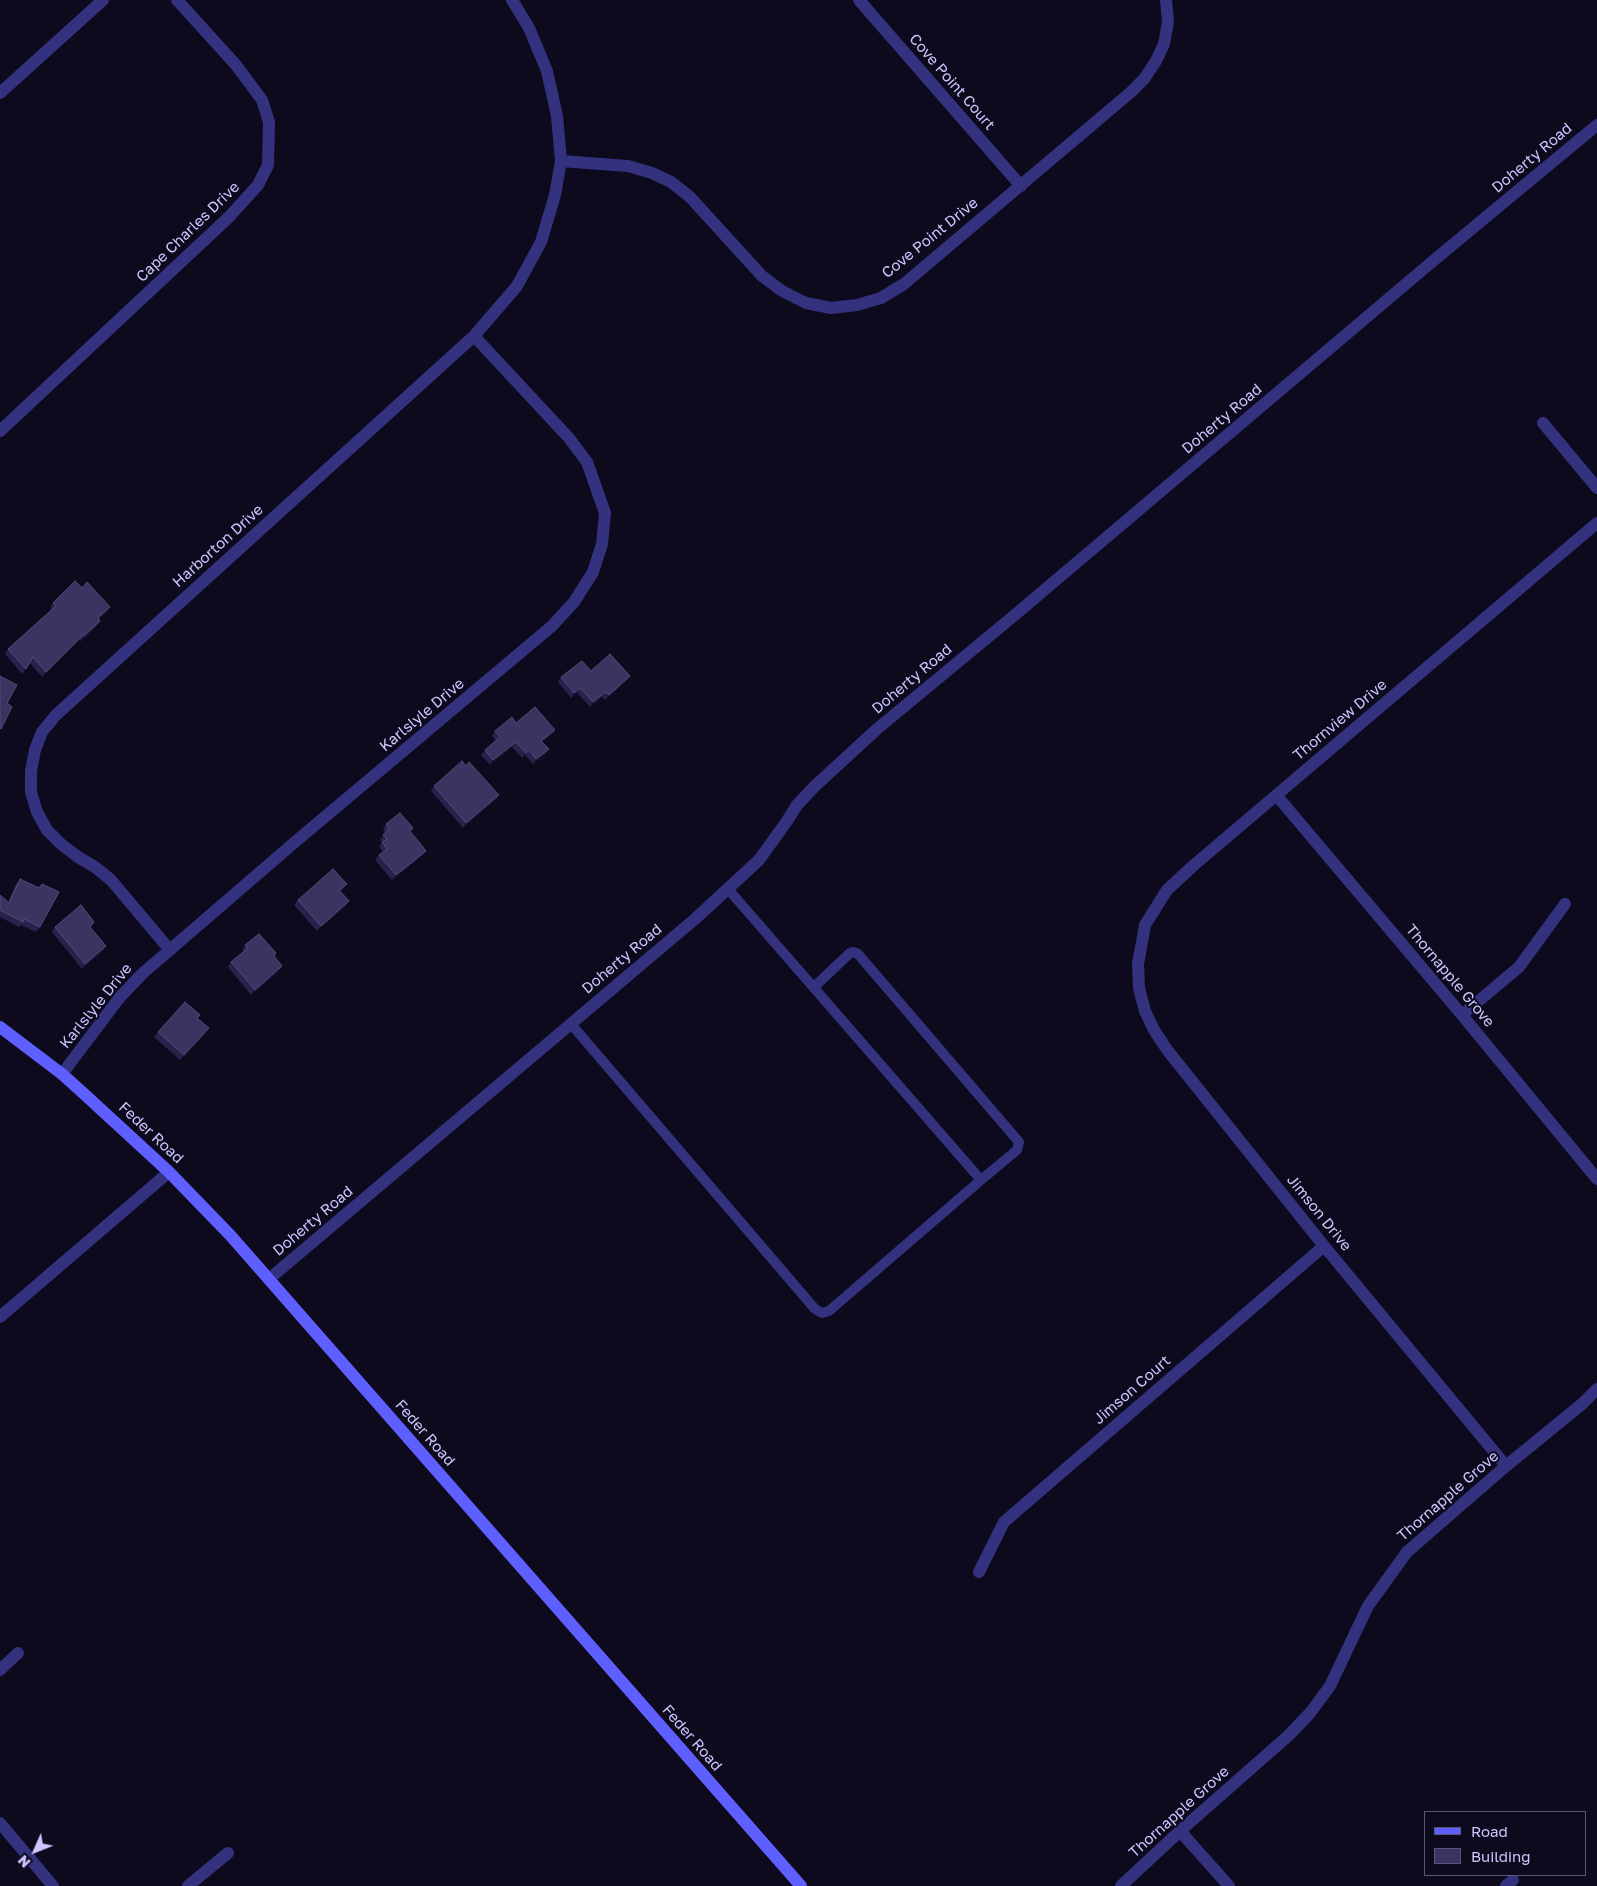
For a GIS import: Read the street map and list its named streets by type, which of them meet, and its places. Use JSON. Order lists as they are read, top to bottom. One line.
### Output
{"streets":{"main road":["Feder Road"],"street":["Cove Point Court","Doherty Road","Cape Charles Drive","Cove Point Drive","Harborton Drive","Karlslyle Drive","Thornview Drive","Thornapple Grove","Jimson Drive","Jimson Court"]},"crossings":[["Cove Point Court","Cove Point Drive"],["Doherty Road","Feder Road"],["Cove Point Drive","Harborton Drive"],["Harborton Drive","Karlslyle Drive"],["Karlslyle Drive","Feder Road"],["Thornview Drive","Thornapple Grove"],["Thornview Drive","Jimson Drive"],["Thornapple Grove","Jimson Drive"],["Jimson Drive","Jimson Court"]],"legend":["Road","Building"],"north":"bottom left"}
